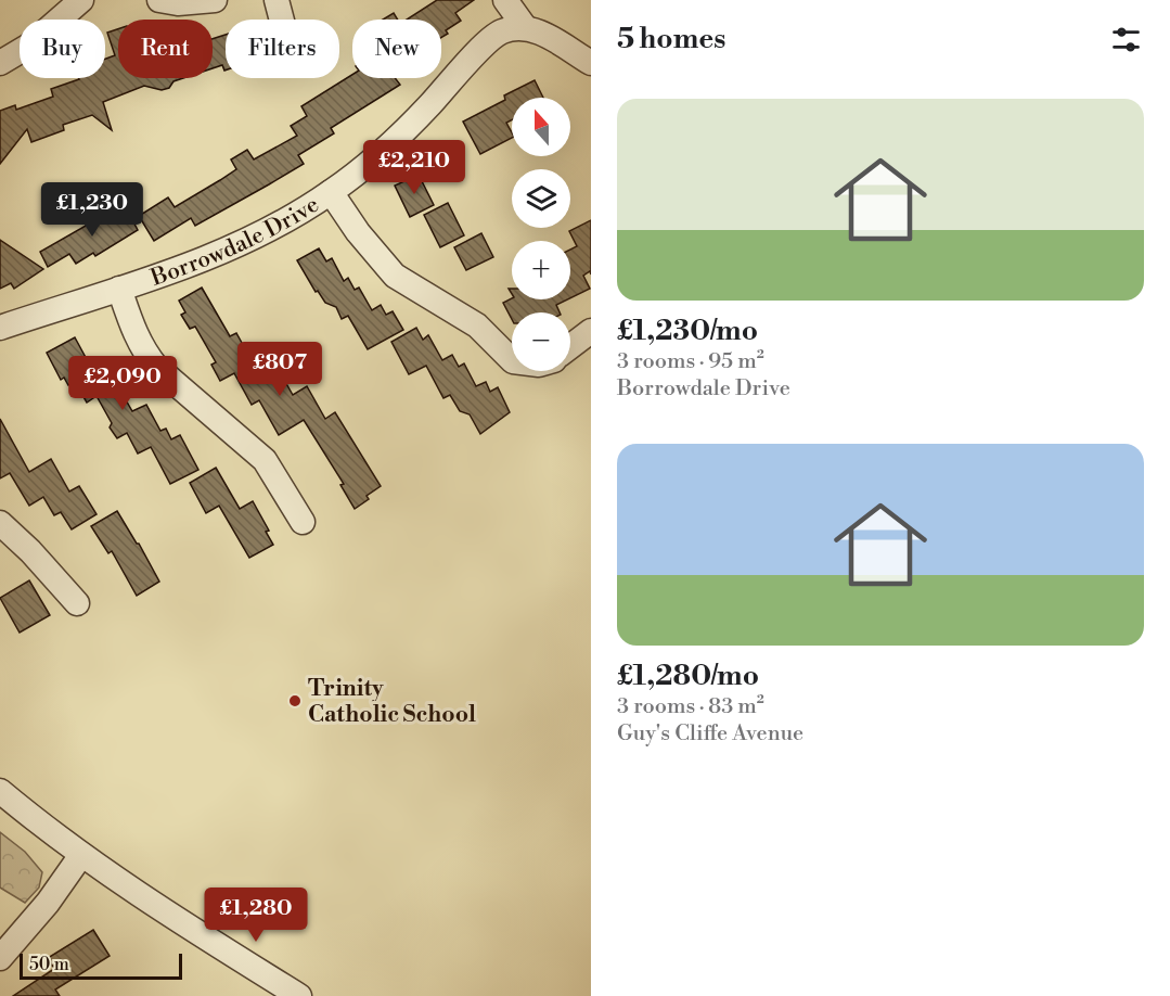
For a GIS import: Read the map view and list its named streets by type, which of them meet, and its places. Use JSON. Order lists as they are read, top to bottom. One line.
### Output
{"streets":{"street":["Borrowdale Drive"]},"places":["Trinity Catholic School"],"scale_bar":"50 m","north":"top","page":{"heading":"5 homes","chip":["Buy","Rent","Filters","New"],"list":[{"name":"£1,230/mo","note":"3 rooms · 95 m² · Borrowdale Drive"},{"name":"£1,280/mo","note":"3 rooms · 83 m² · Guy's Cliffe Avenue"}],"map_buttons":["+","−"],"price":["£2,210","£1,230","£807","£2,090","£1,280"],"scale":"50 m"}}
